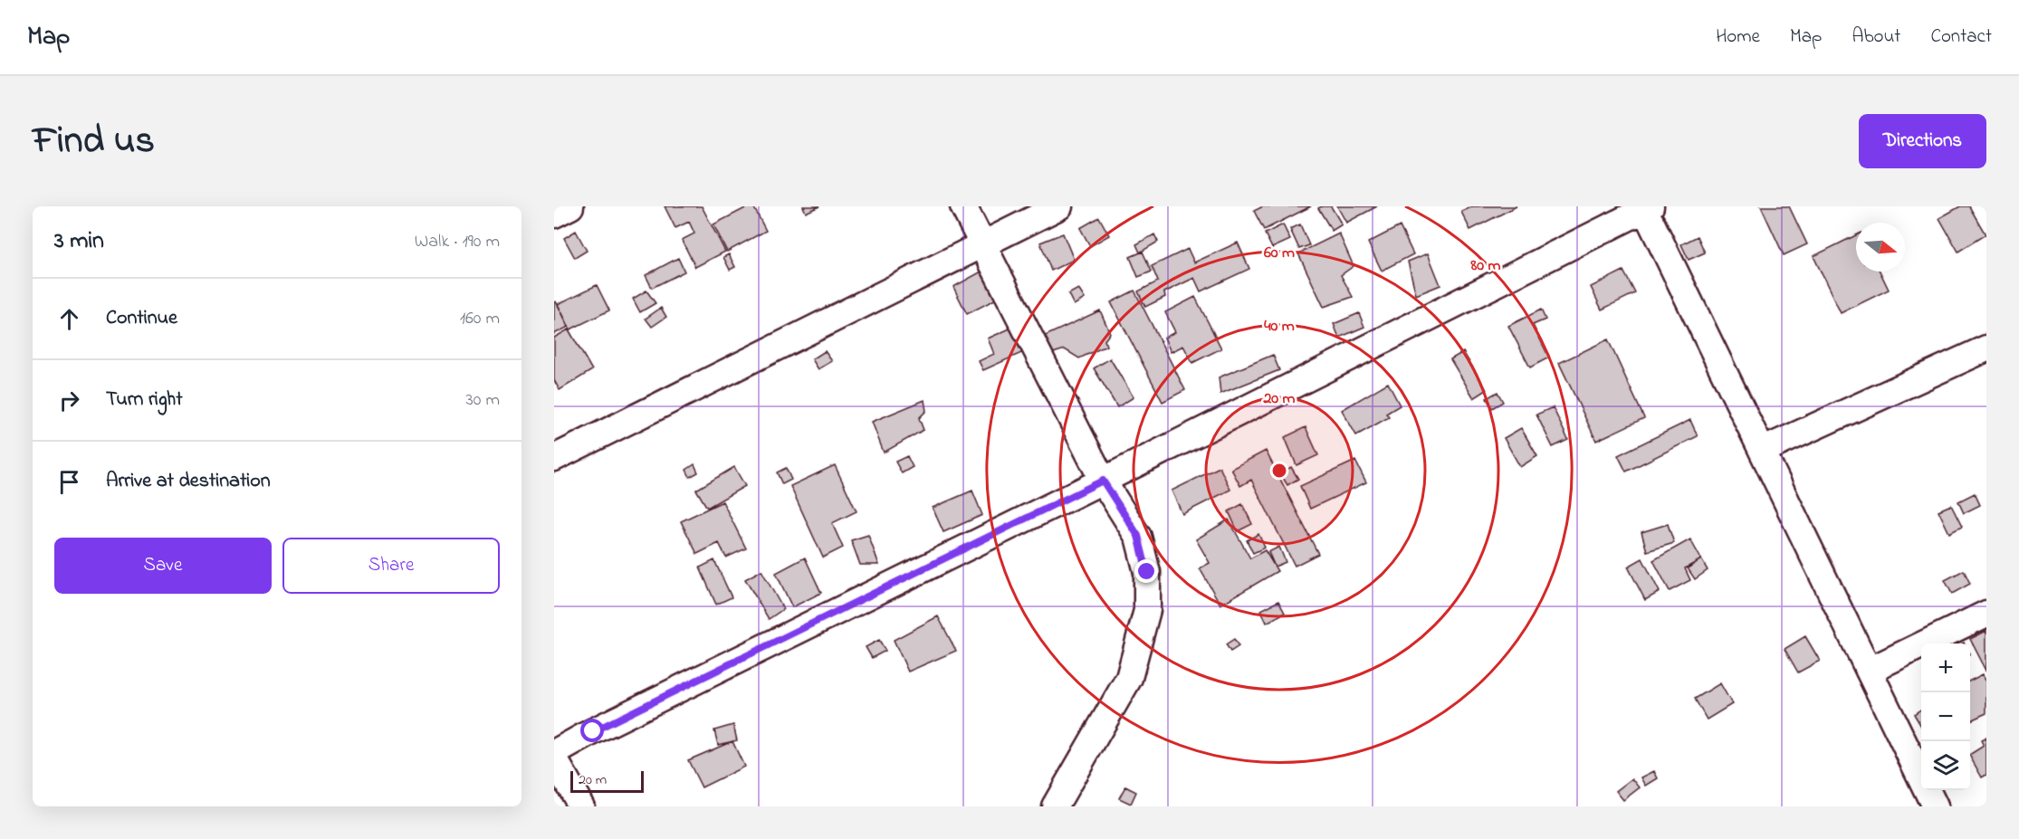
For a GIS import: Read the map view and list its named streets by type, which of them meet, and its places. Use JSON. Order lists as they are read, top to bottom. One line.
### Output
{"scale_bar":"20 m","north":"right","page":{"header":"Map","nav":["Home","Map","About","Contact"],"title":"Find us","buttons":["Directions",["Save","Share"]],"heading":["3 min","Walk · 190 m"],"list":[["Continue","160 m"],["Turn right","30 m"],"Arrive at destination"],"map_buttons":["+","−"],"scale":"20 m"},"rings":["60 m","80 m","40 m","20 m"]}
